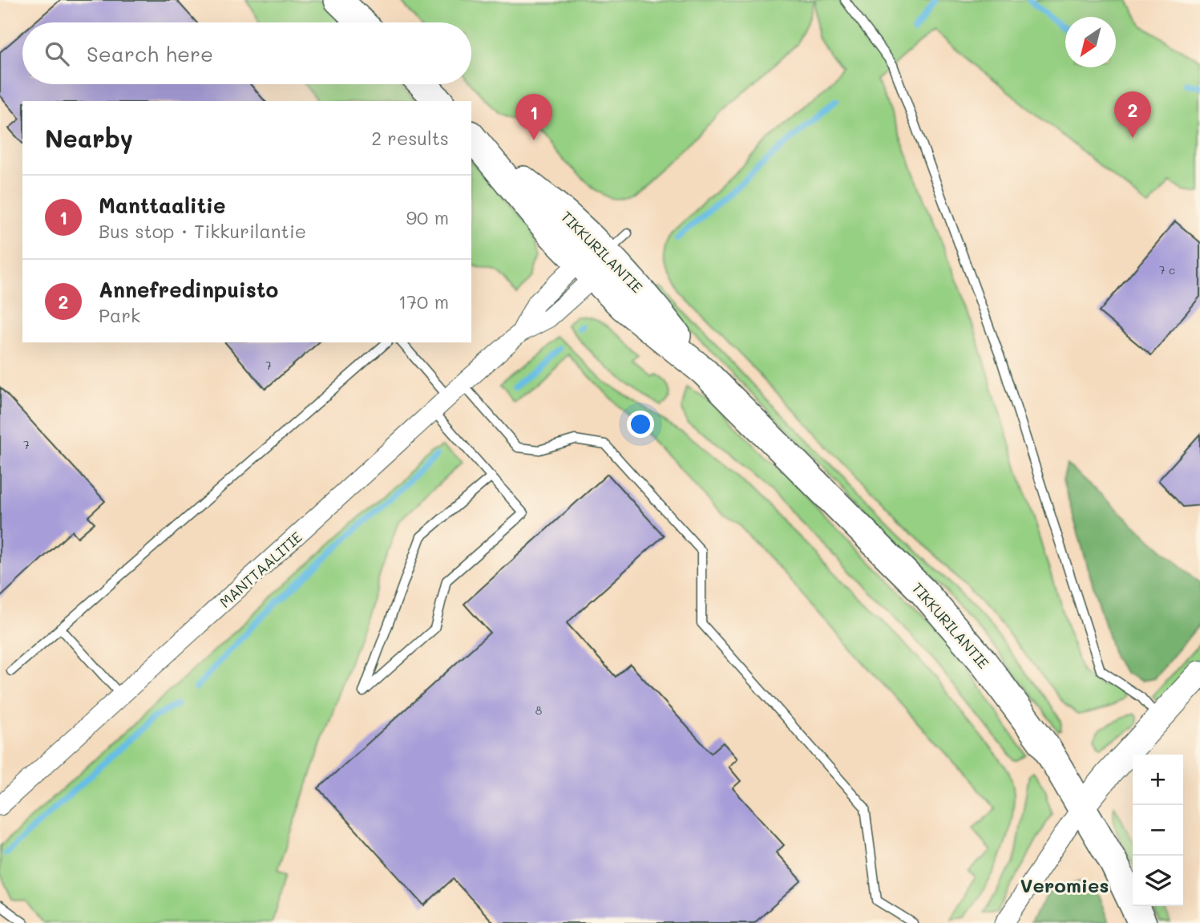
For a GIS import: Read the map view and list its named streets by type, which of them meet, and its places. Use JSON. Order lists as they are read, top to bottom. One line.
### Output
{"streets":{"main road":["TIKKURILANTIE"],"street":["MANTTAALITIE"]},"crossings":[["TIKKURILANTIE","MANTTAALITIE"]],"districts":["Veromies"],"house_numbers":["7 c","7","7","8"],"north":"bottom left","page":{"search":"Search here","pins":["2","1"],"heading":["Nearby","2 results"],"list":[{"mark":"1","name":"Manttaalitie","note":"Bus stop · Tikkurilantie","value":"90 m"},{"mark":"2","name":"Annefredinpuisto","note":"Park","value":"170 m"}],"map_buttons":["+","−"]}}
